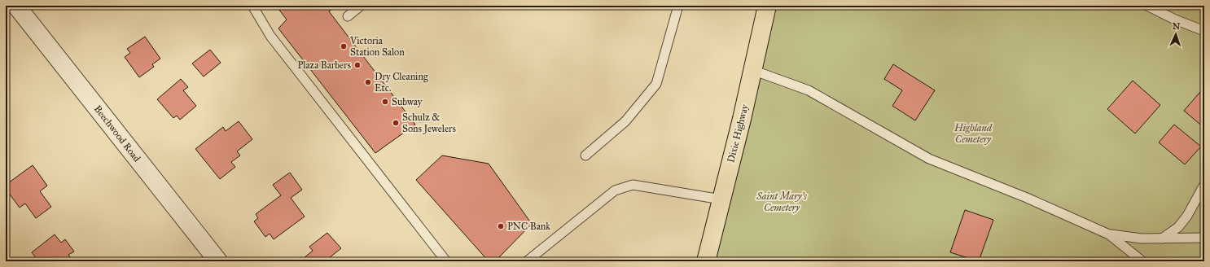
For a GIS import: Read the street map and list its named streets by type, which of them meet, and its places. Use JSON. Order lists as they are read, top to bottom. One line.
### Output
{"streets":{"main road":["Dixie Highway"],"street":["Beechwood Road"]},"parks":["Highland Cemetery","Saint Mary’s Cemetery"],"places":["Victoria Station Salon","Plaza Barbers","Dry Cleaning Etc.","Subway","Schulz & Sons Jewelers","PNC Bank"],"north":"top"}
